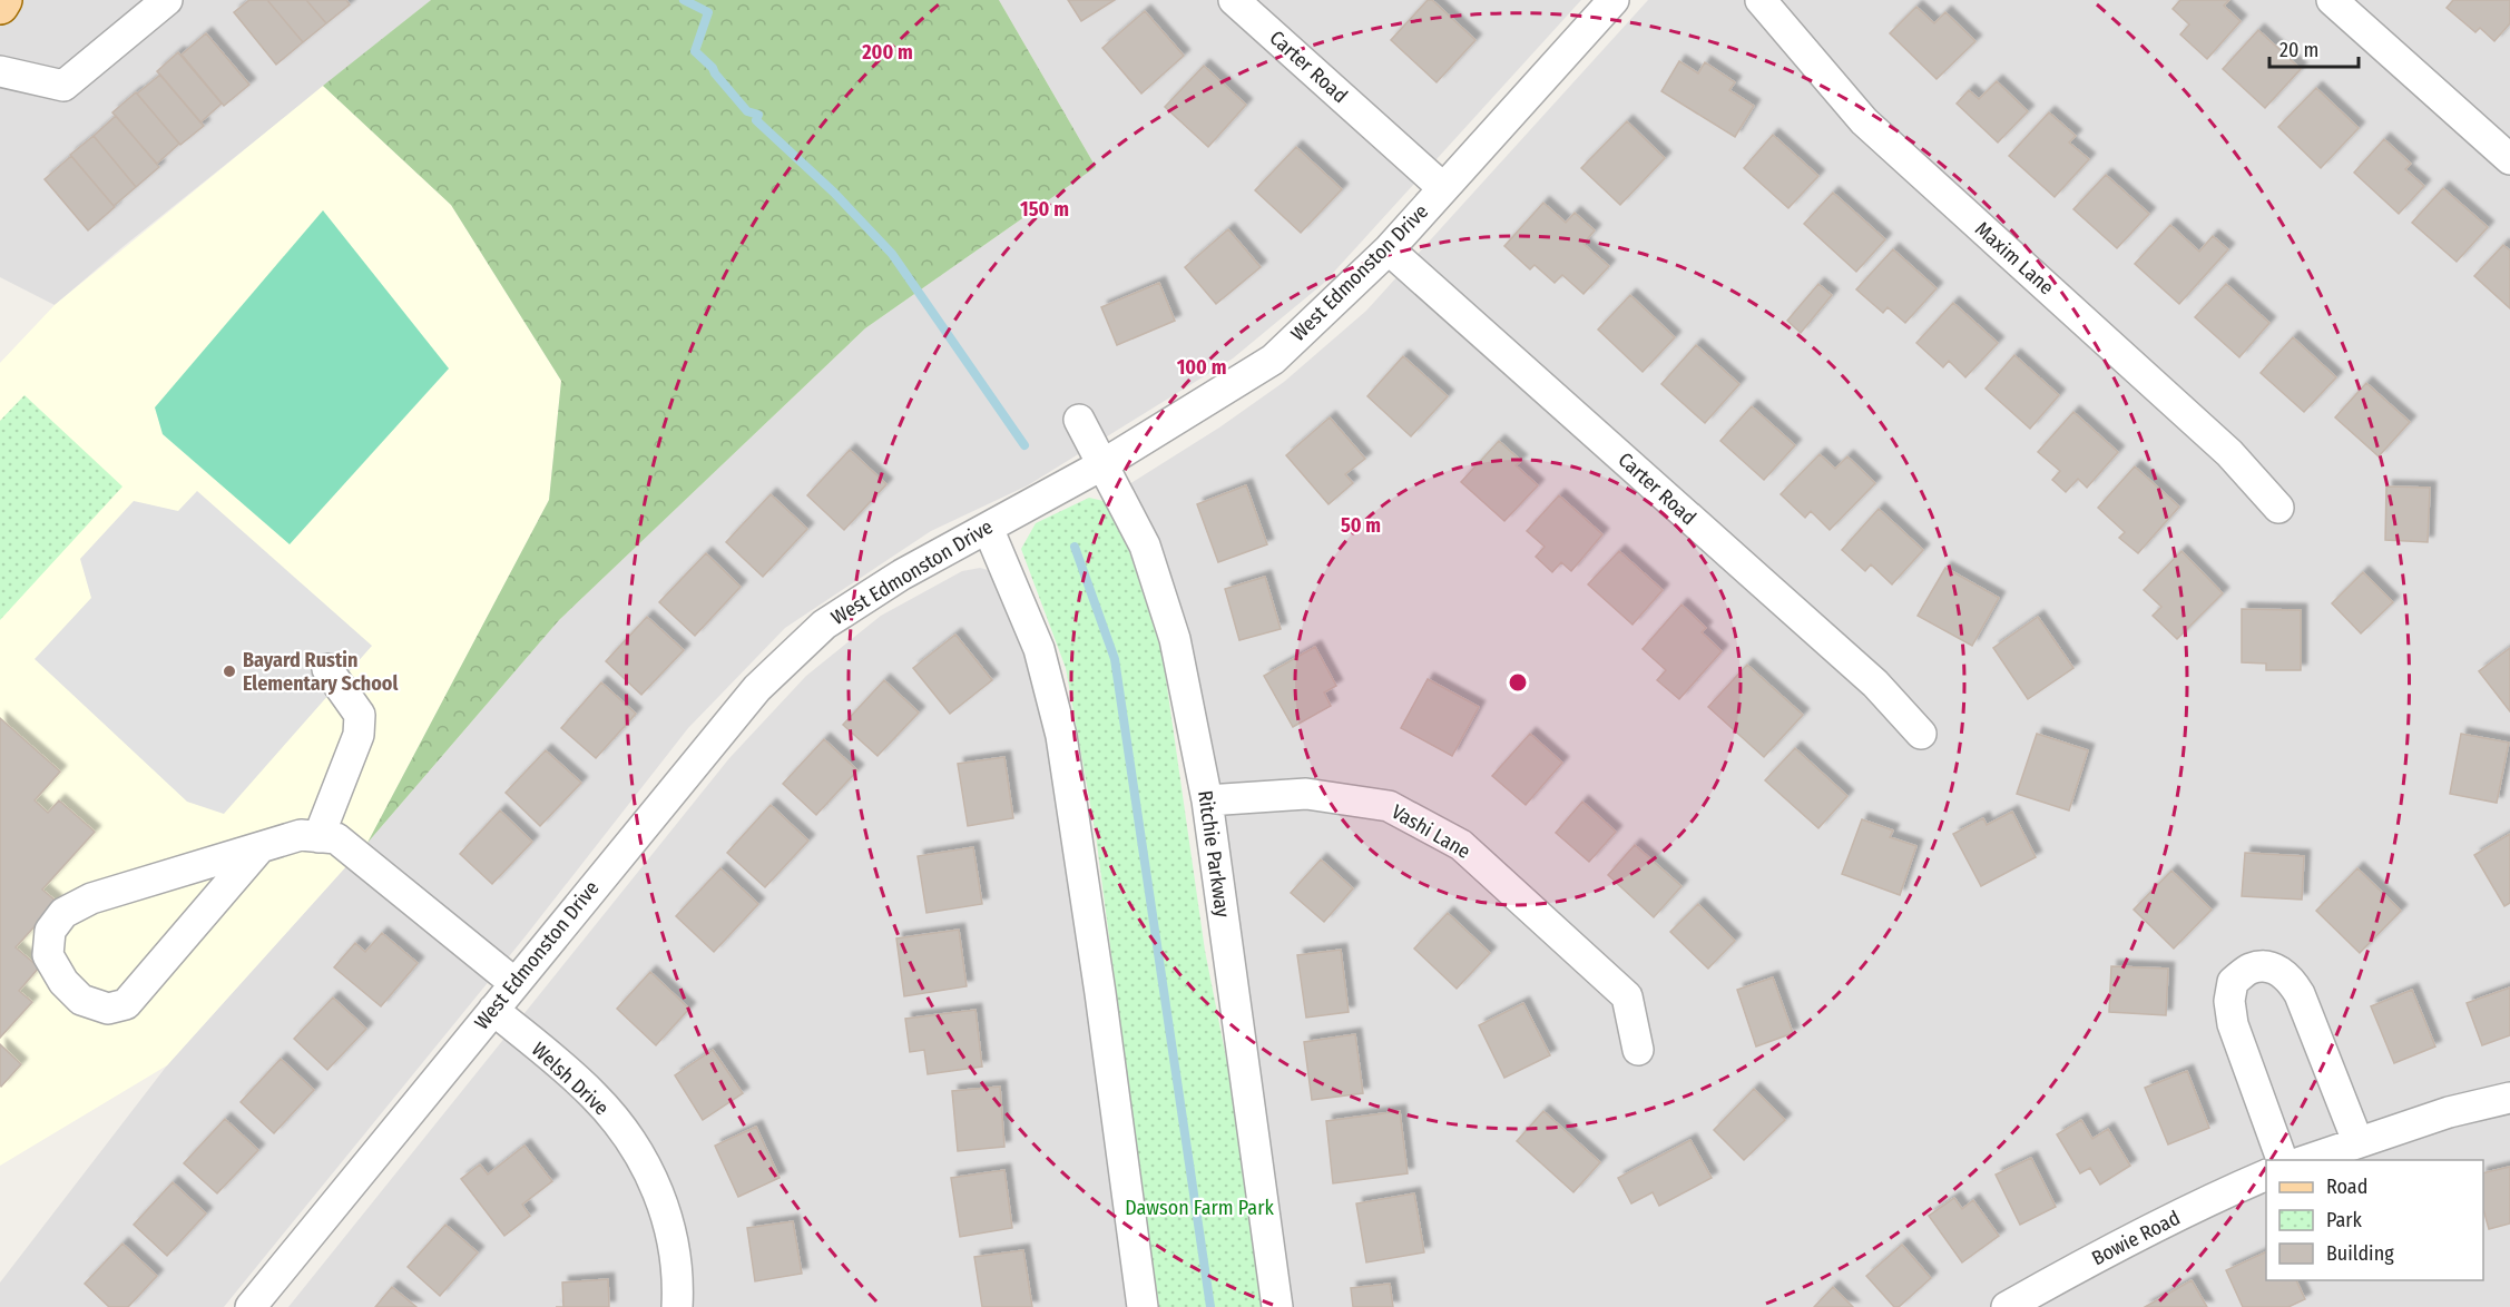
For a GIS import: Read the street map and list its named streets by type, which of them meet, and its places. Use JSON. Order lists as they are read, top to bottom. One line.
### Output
{"streets":{"street":["Carter Road","Maxim Lane","West Edmonston Drive","Vashi Lane","Ritchie Parkway","Welsh Drive","Bowie Road"]},"crossings":[["Carter Road","West Edmonston Drive"],["West Edmonston Drive","Ritchie Parkway"],["West Edmonston Drive","Welsh Drive"],["Vashi Lane","Ritchie Parkway"]],"parks":["Dawson Farm Park"],"places":["Bayard Rustin Elementary School"],"legend":["Road","Park","Building"],"scale_bar":"20 m","rings":["200 m","150 m","100 m","50 m"]}
